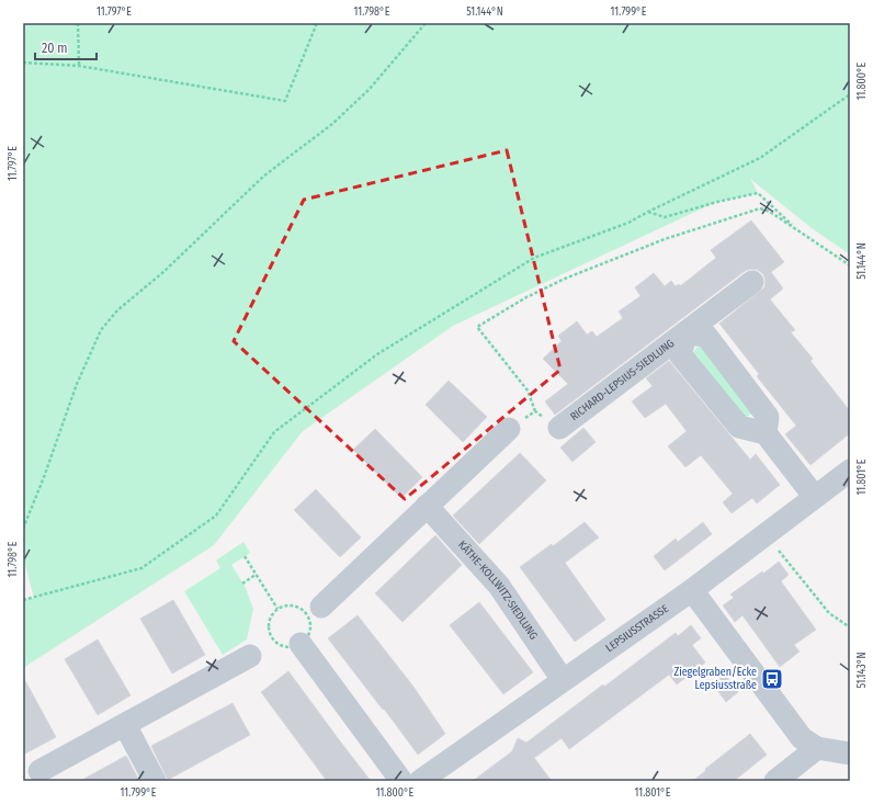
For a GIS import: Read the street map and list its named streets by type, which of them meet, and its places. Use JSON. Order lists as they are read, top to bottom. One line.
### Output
{"streets":{"street":["RICHARD-LEPSIUS-SIEDLUNG","KÄTHE-KOLLWITZ-SIEDLUNG","LEPSIUSSTRASSE"]},"crossings":[["KÄTHE-KOLLWITZ-SIEDLUNG","LEPSIUSSTRASSE"]],"places":{"bus stop":["Ziegelgraben/Ecke Lepsiusstraße"]},"scale_bar":"20 m","coordinates":["11.797°E","11.798°E","51.144°N","11.799°E","11.800°E","11.801°E","51.143°N"]}
